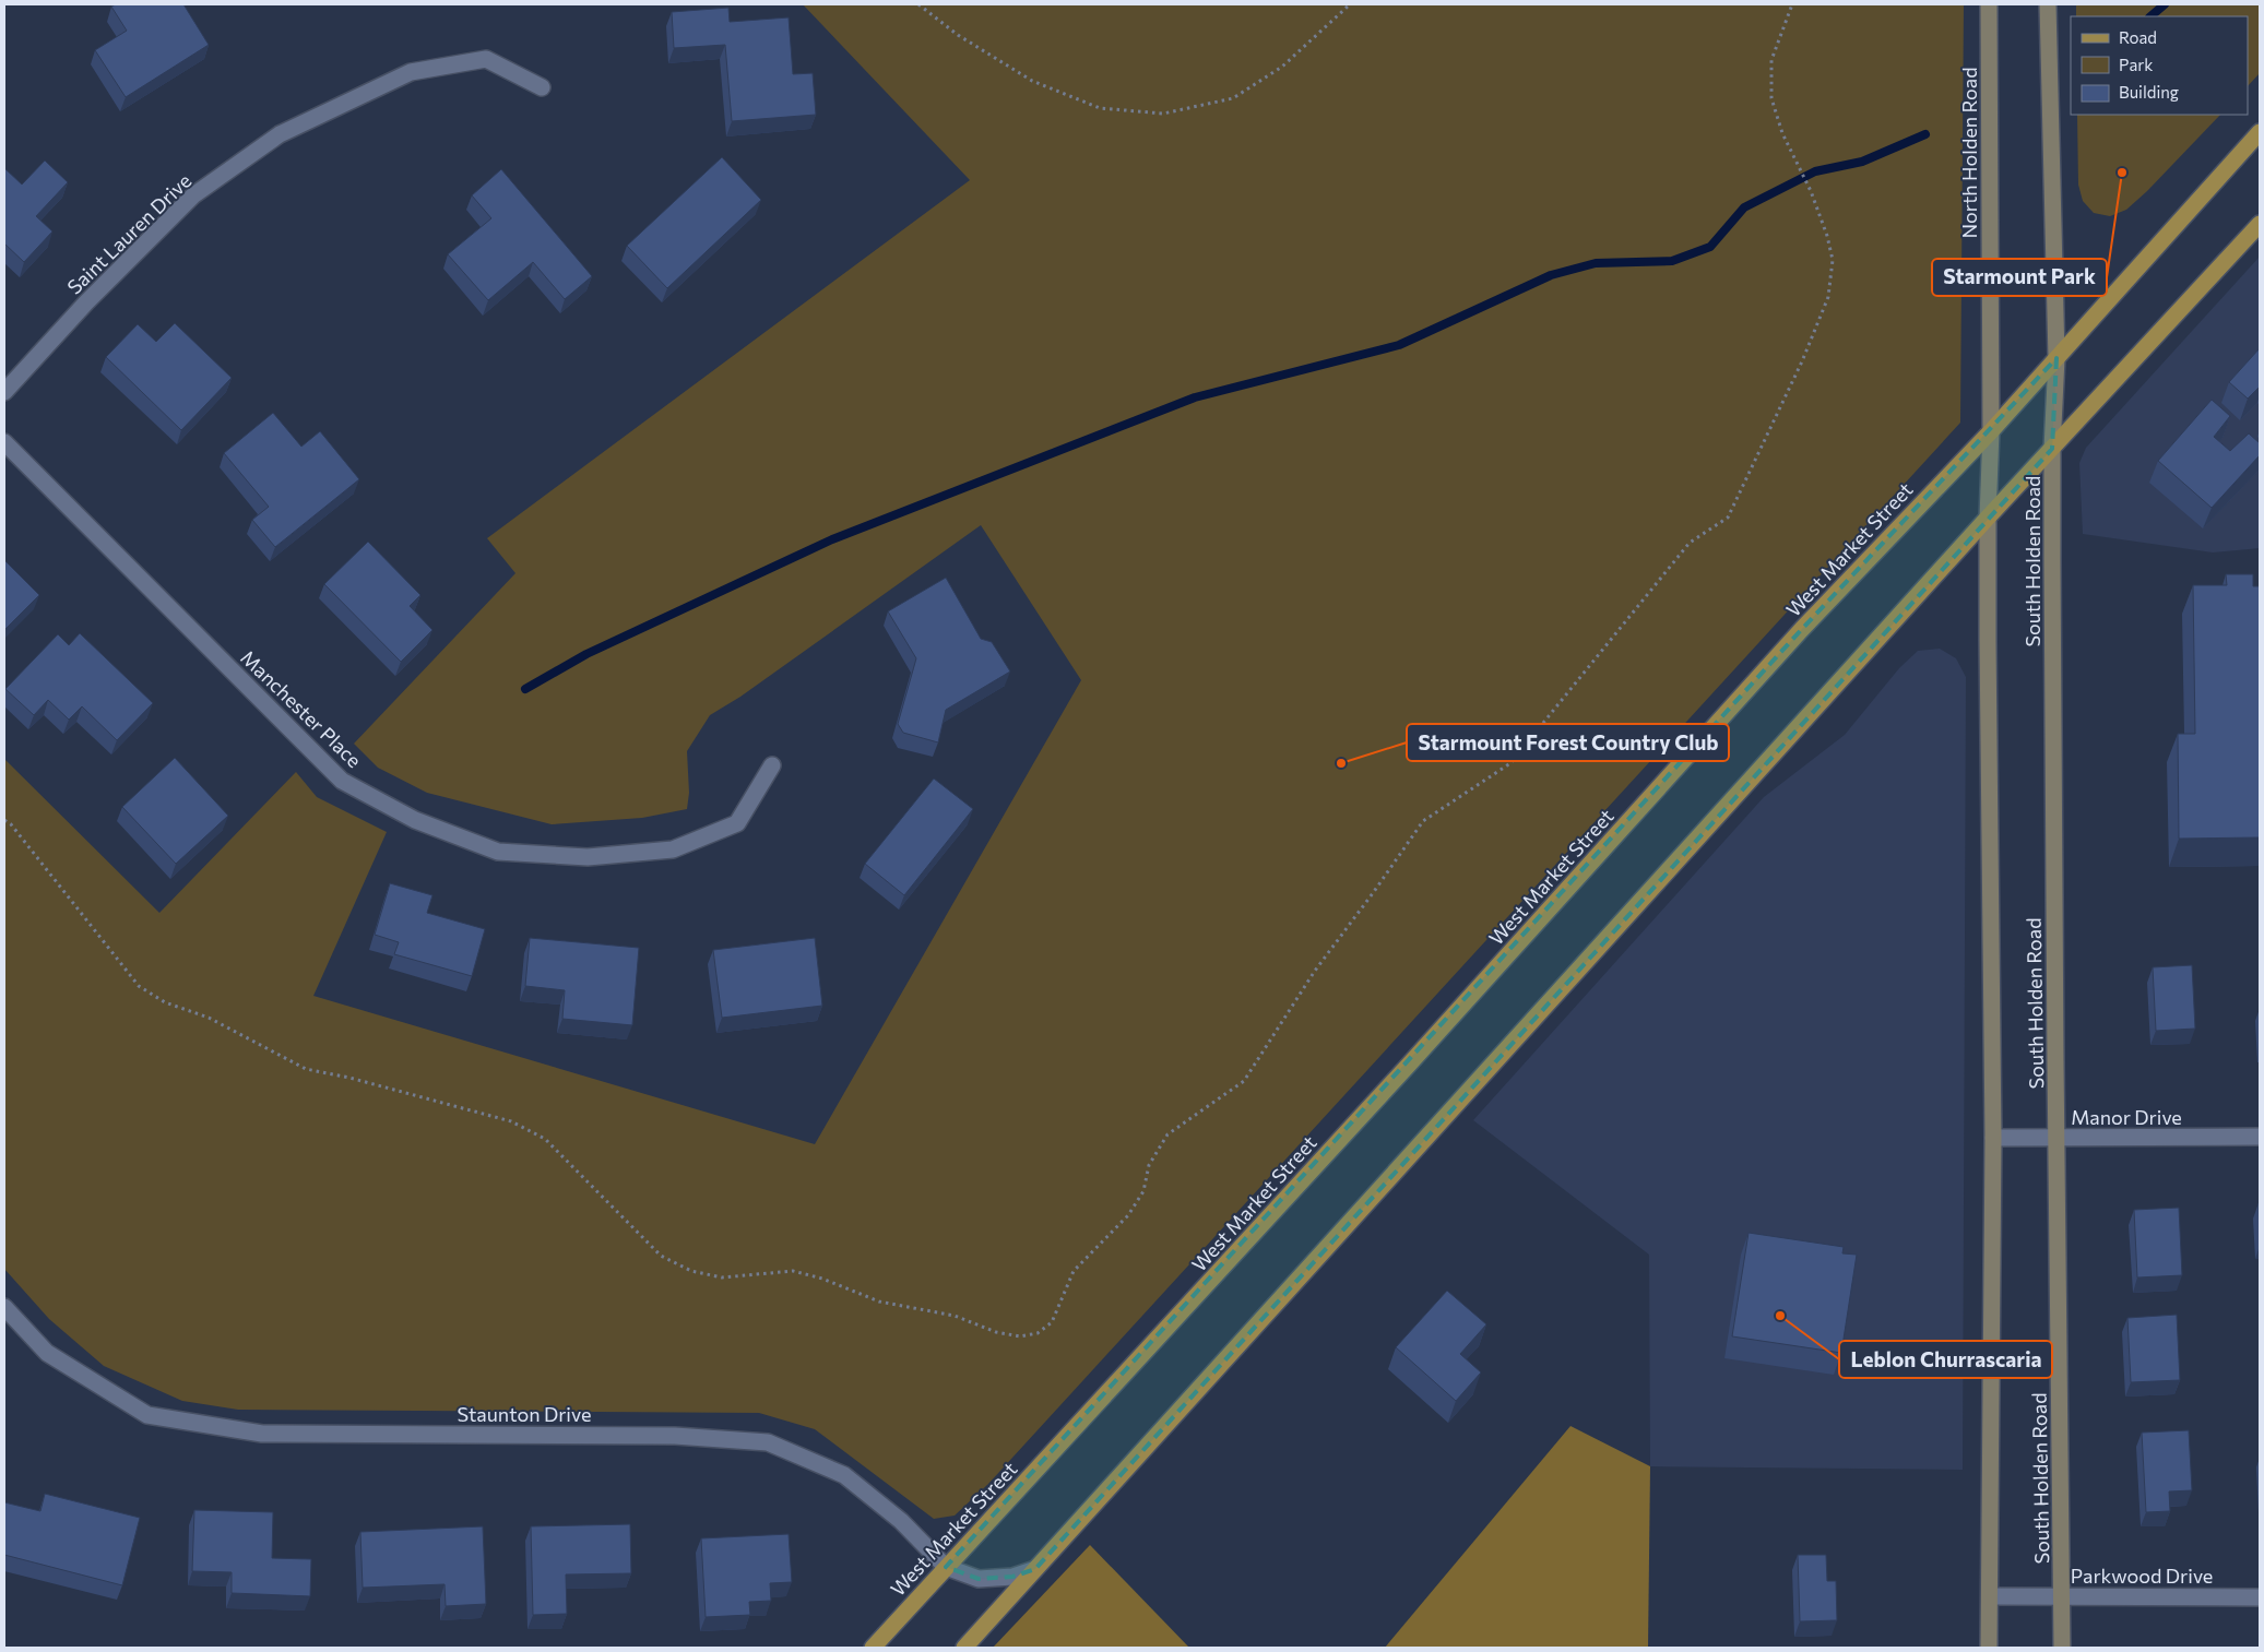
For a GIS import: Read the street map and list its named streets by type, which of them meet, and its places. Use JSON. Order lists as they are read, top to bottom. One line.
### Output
{"streets":{"main road":["North Holden Road","West Market Street","South Holden Road"],"street":["Saint Lauren Drive","Manchester Place","Manor Drive","Staunton Drive","Parkwood Drive"]},"crossings":[["North Holden Road","West Market Street"],["West Market Street","South Holden Road"],["West Market Street","Staunton Drive"],["South Holden Road","Manor Drive"],["South Holden Road","Parkwood Drive"]],"places":["Starmount Park","Starmount Forest Country Club","Leblon Churrascaria"],"legend":["Road","Park","Building"]}
